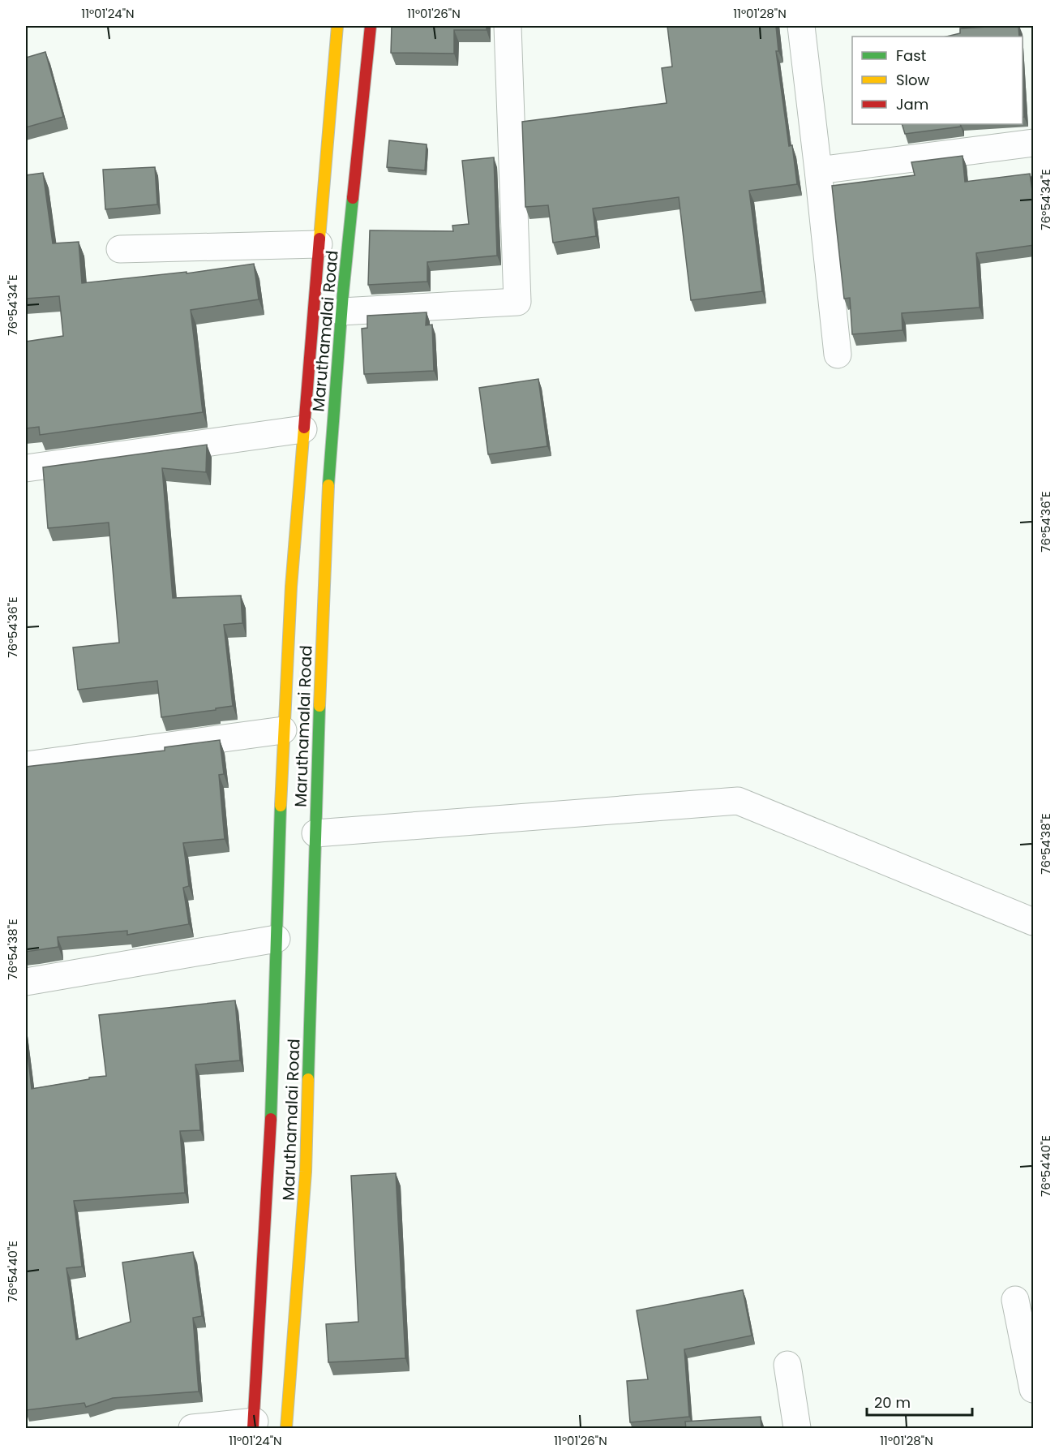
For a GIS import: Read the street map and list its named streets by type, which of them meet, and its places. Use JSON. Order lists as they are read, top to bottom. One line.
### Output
{"streets":{"main road":["Maruthamalai Road"]},"legend":["Fast","Slow","Jam"],"scale_bar":"20 m","coordinates":["11°01'24\"N","11°01'26\"N","11°01'28\"N","76°54'34\"E","76°54'36\"E","76°54'38\"E","76°54'40\"E"]}
